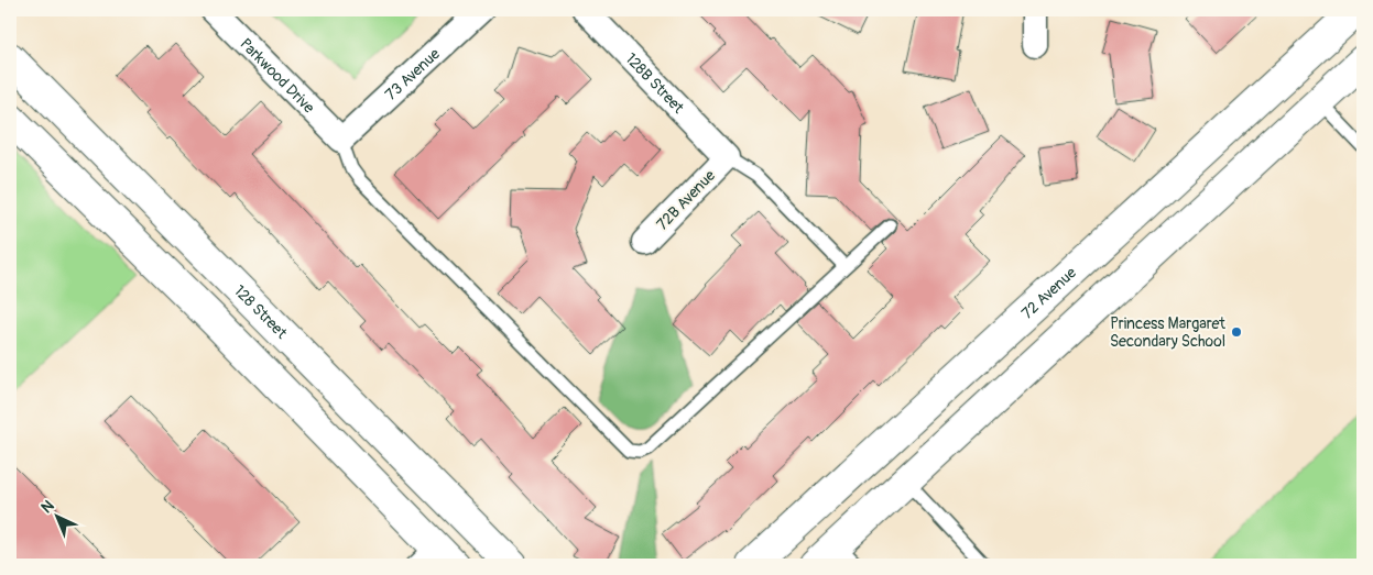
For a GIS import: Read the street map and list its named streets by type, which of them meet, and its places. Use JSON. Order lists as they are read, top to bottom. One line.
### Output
{"streets":{"main road":["72 Avenue","128 Street"],"street":["Parkwood Drive","73 Avenue","128B Street","72B Avenue"]},"crossings":[["Parkwood Drive","73 Avenue"],["128B Street","72B Avenue"]],"places":["Princess Margaret Secondary School"],"north":"top left"}
